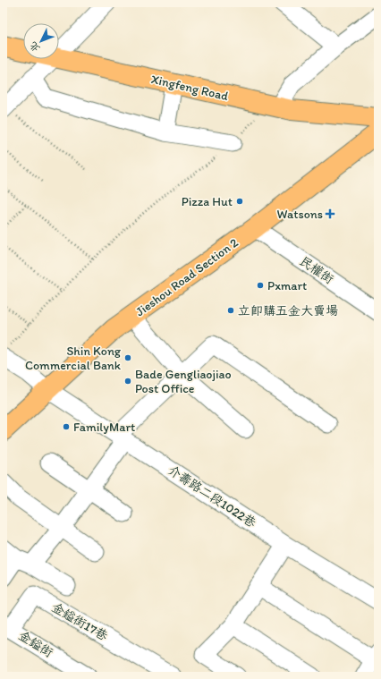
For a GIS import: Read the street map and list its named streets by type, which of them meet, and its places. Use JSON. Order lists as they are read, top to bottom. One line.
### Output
{"streets":{"main road":["Xingfeng Road","Jieshou Road Section 2"],"street":["民權街","介壽路二段1022巷","金鎰街17巷","金鎰街"]},"crossings":[["民權街","Jieshou Road Section 2"],["Jieshou Road Section 2","介壽路二段1022巷"],["金鎰街17巷","金鎰街"]],"places":{"other":["Pizza Hut","Pxmart","立即購五金大賣場","Shin Kong Commercial Bank","Bade Gengliaojiao Post Office","FamilyMart"],"health":["Watsons"]},"north":"bottom left"}
